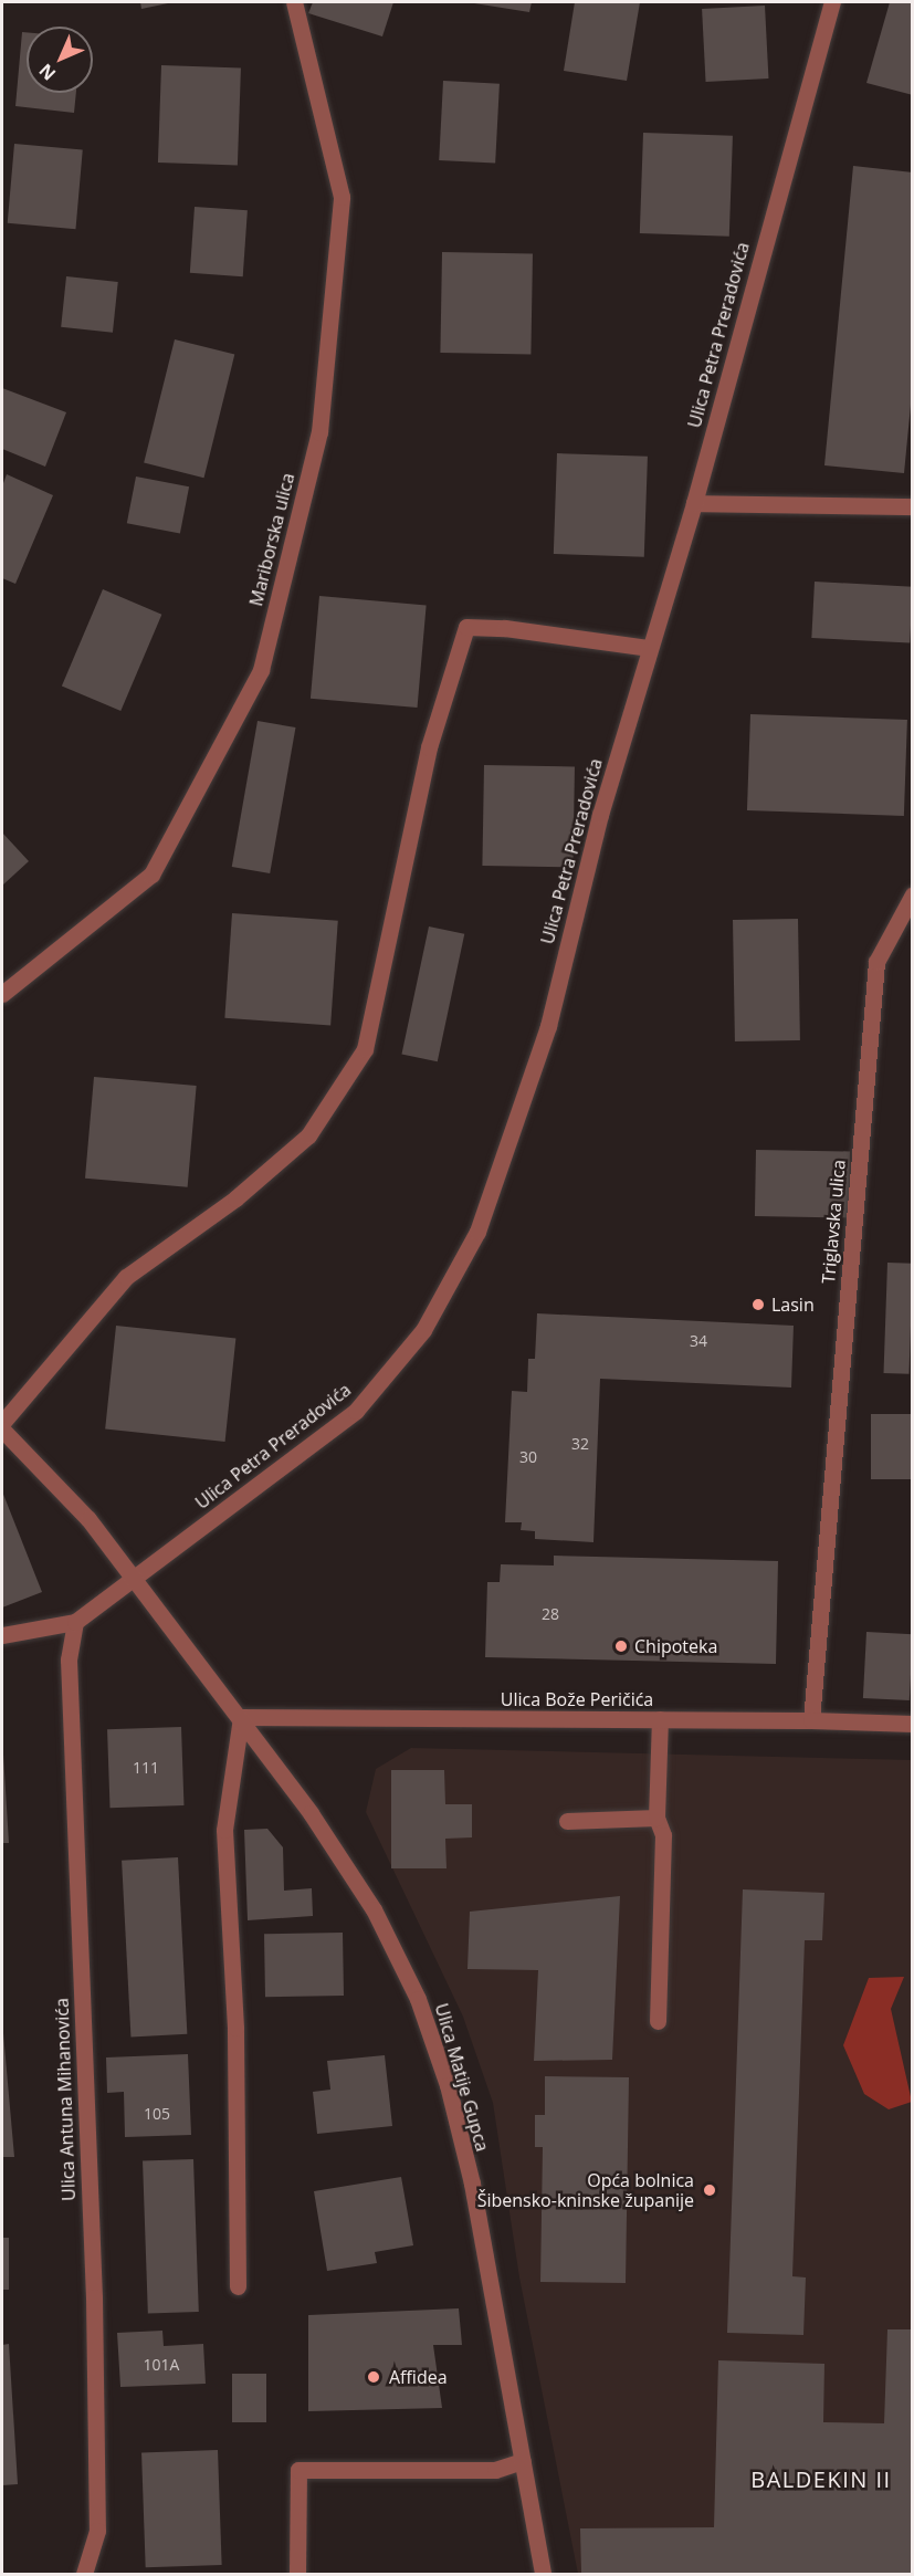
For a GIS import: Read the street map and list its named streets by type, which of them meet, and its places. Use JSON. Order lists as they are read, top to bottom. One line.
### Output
{"streets":{"street":["Ulica Petra Preradovića","Mariborska ulica","Triglavska ulica","Ulica Bože Peričića","Ulica Matije Gupca","Ulica Antuna Mihanovića"]},"crossings":[["Ulica Petra Preradovića","Ulica Matije Gupca"],["Ulica Petra Preradovića","Ulica Antuna Mihanovića"],["Triglavska ulica","Ulica Bože Peričića"],["Ulica Bože Peričića","Ulica Matije Gupca"]],"districts":["BALDEKIN II"],"places":["Lasin","Chipoteka","Opća bolnica Šibensko-kninske županije","Affidea"],"house_numbers":["34","32","30","28","111","105","101A"],"north":"bottom left"}
